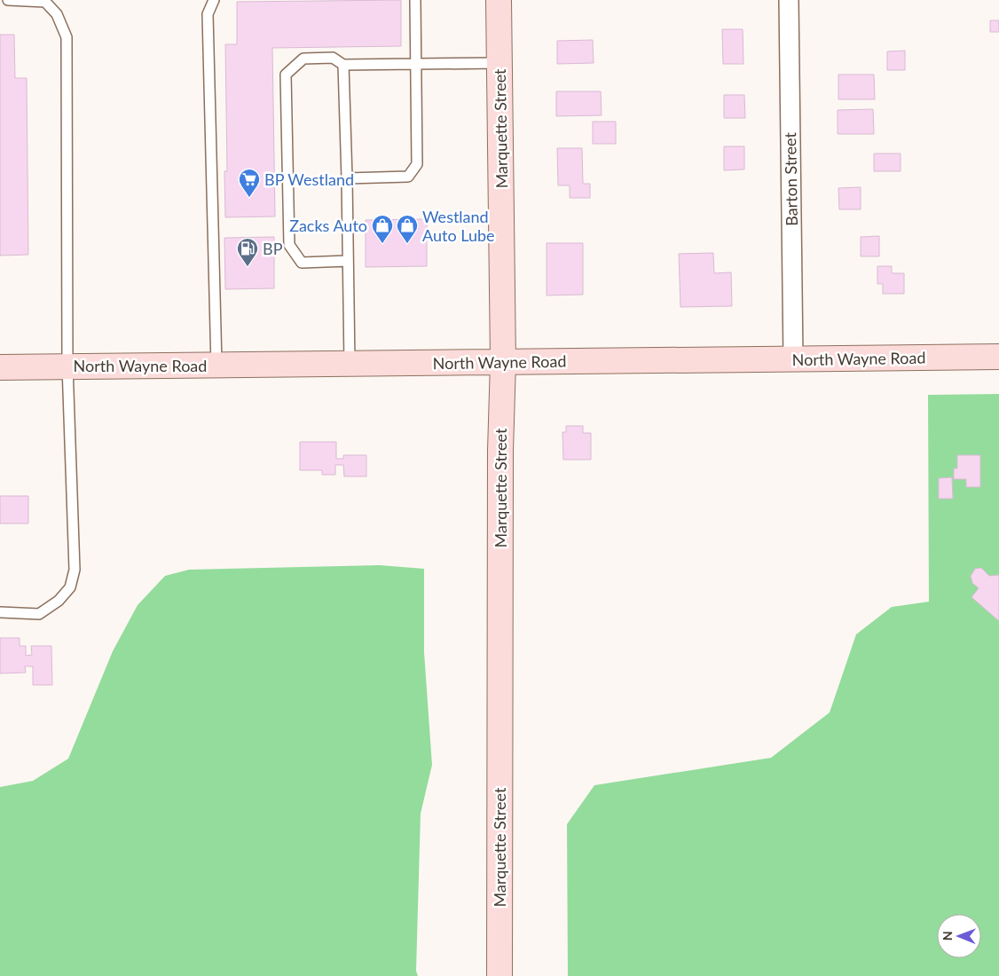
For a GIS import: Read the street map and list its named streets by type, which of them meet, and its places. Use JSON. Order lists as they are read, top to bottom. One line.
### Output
{"streets":{"main road":["Marquette Street","North Wayne Road"],"street":["Barton Street"]},"crossings":[["Marquette Street","North Wayne Road"],["Barton Street","North Wayne Road"]],"places":{"supermarket":["BP Westland"],"shop":["Zacks Auto","Westland Auto Lube"],"fuel station":["BP"]},"north":"left"}
